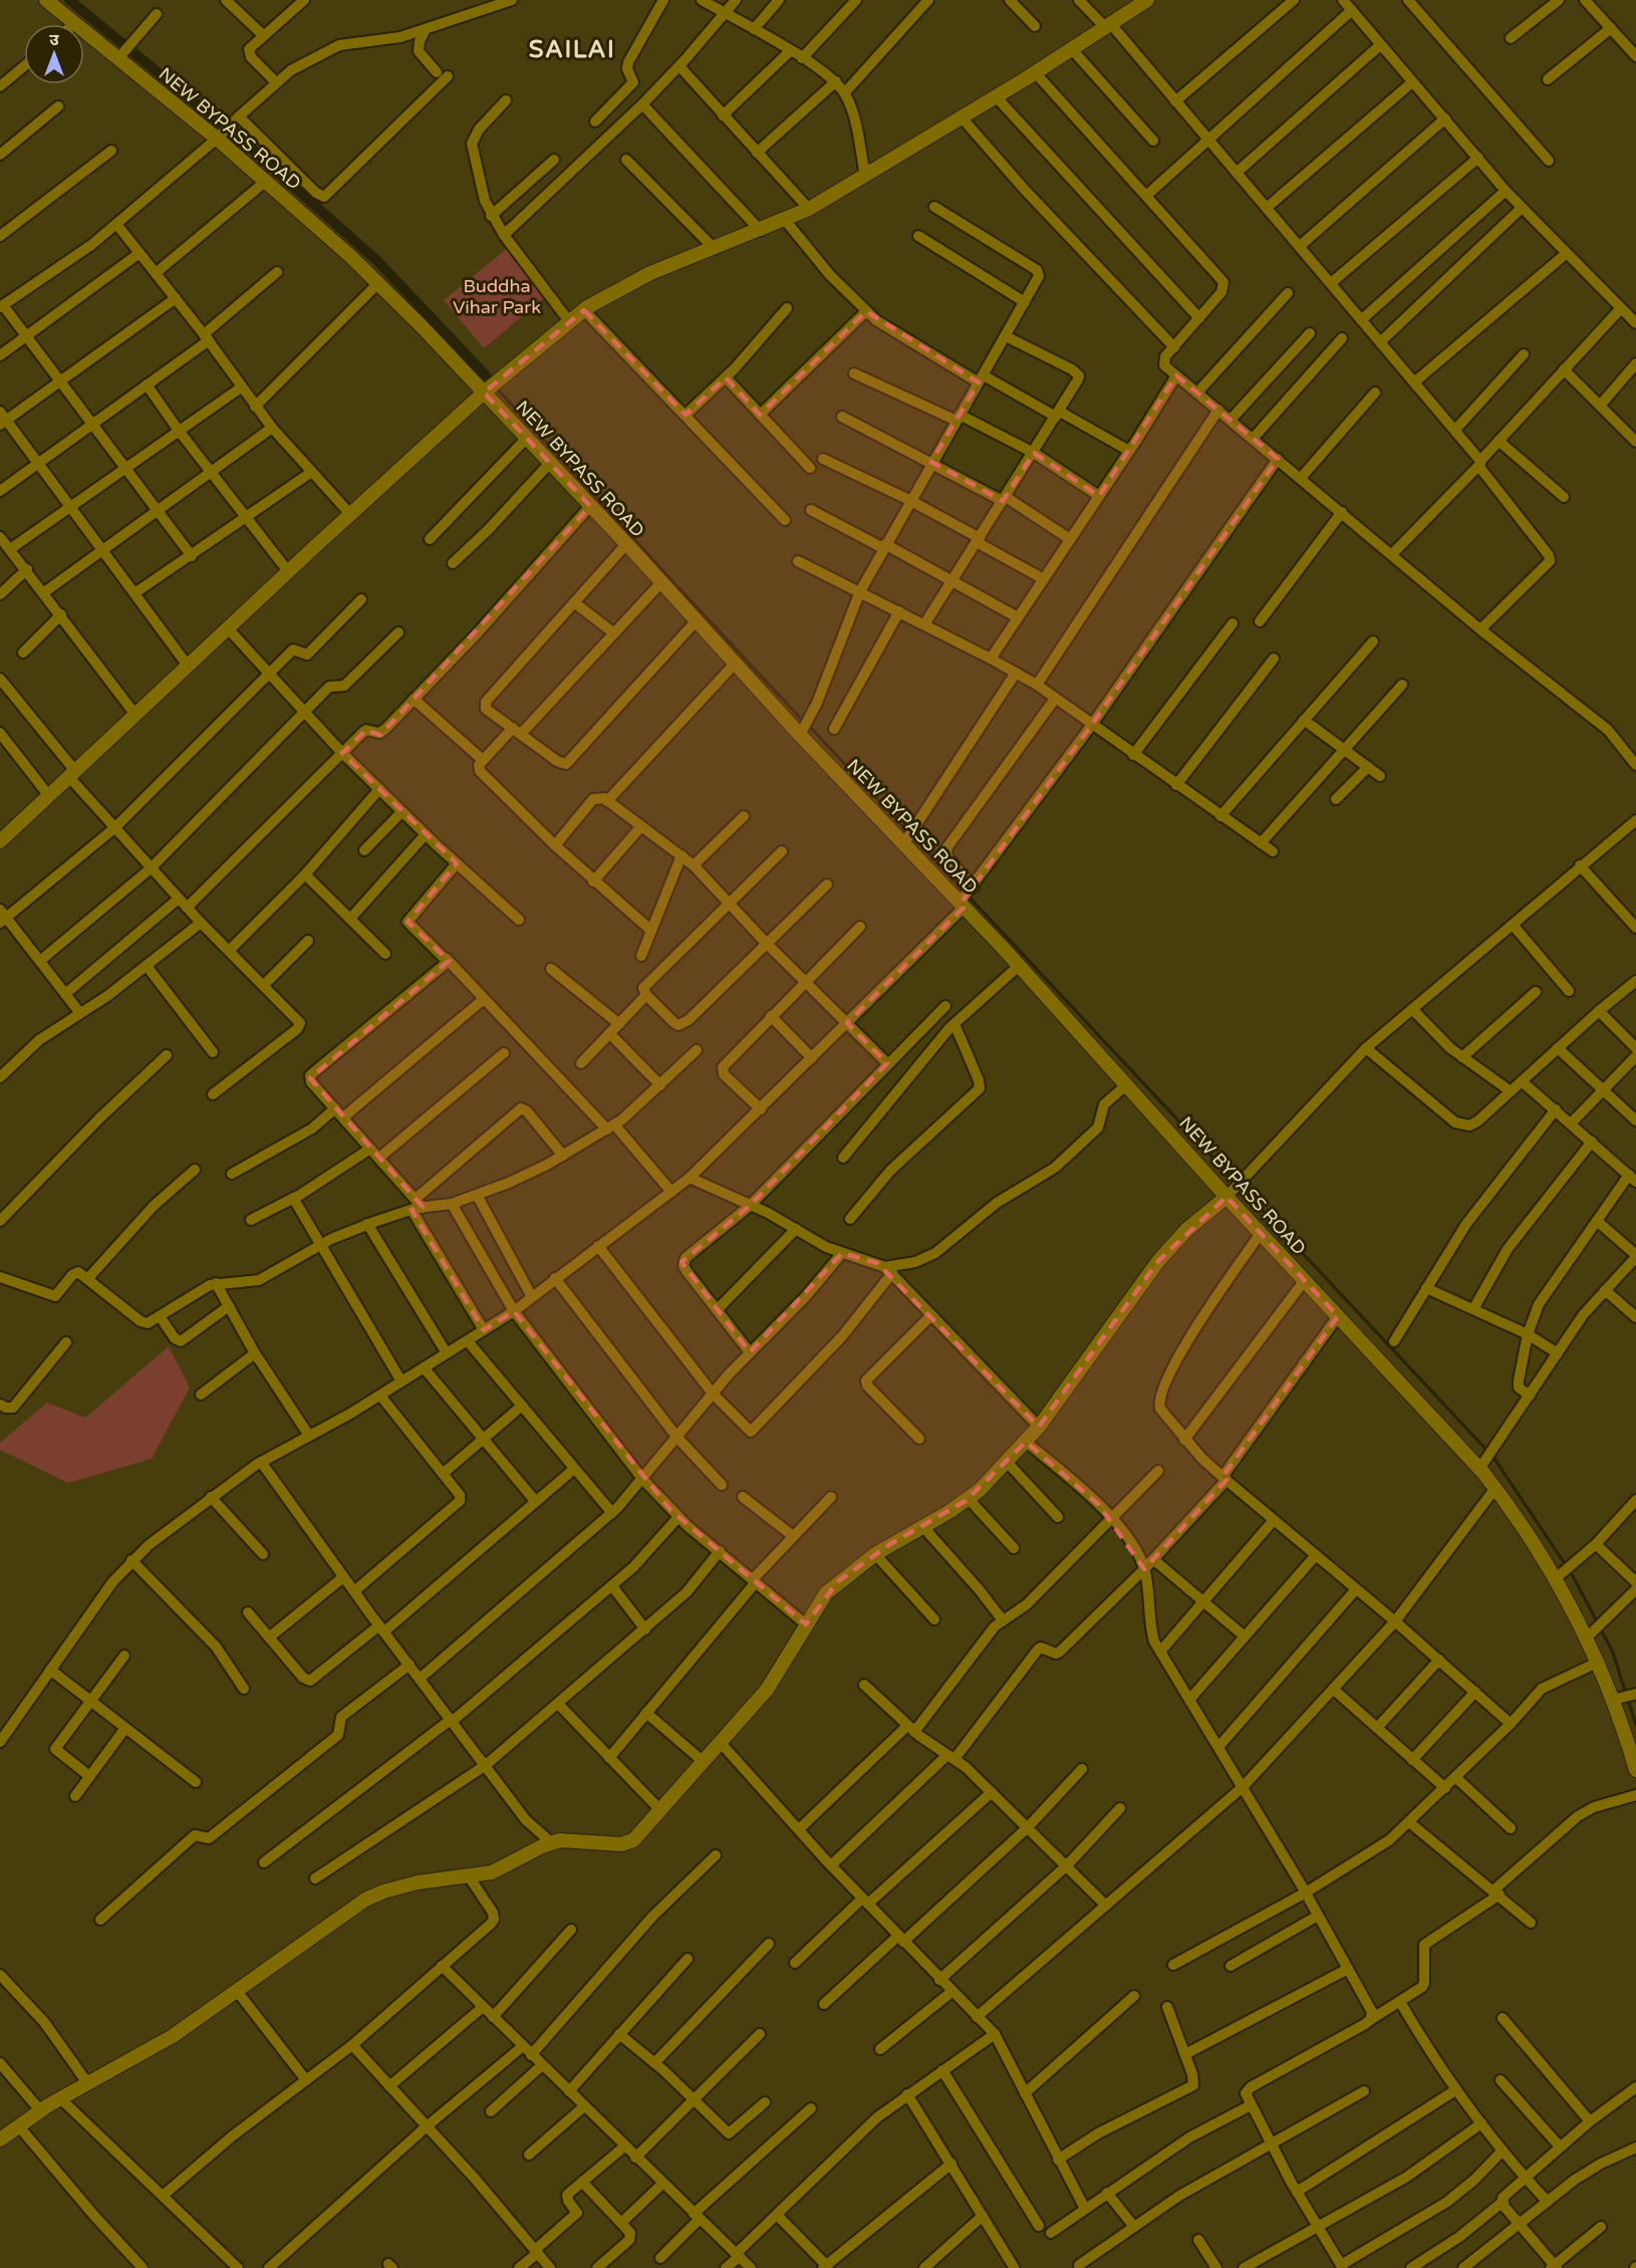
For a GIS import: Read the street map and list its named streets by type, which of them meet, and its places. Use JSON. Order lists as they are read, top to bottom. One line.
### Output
{"streets":{"street":["NEW BYPASS ROAD"]},"districts":["SAILAI"],"parks":["Buddha Vihar Park"],"north":"top"}
